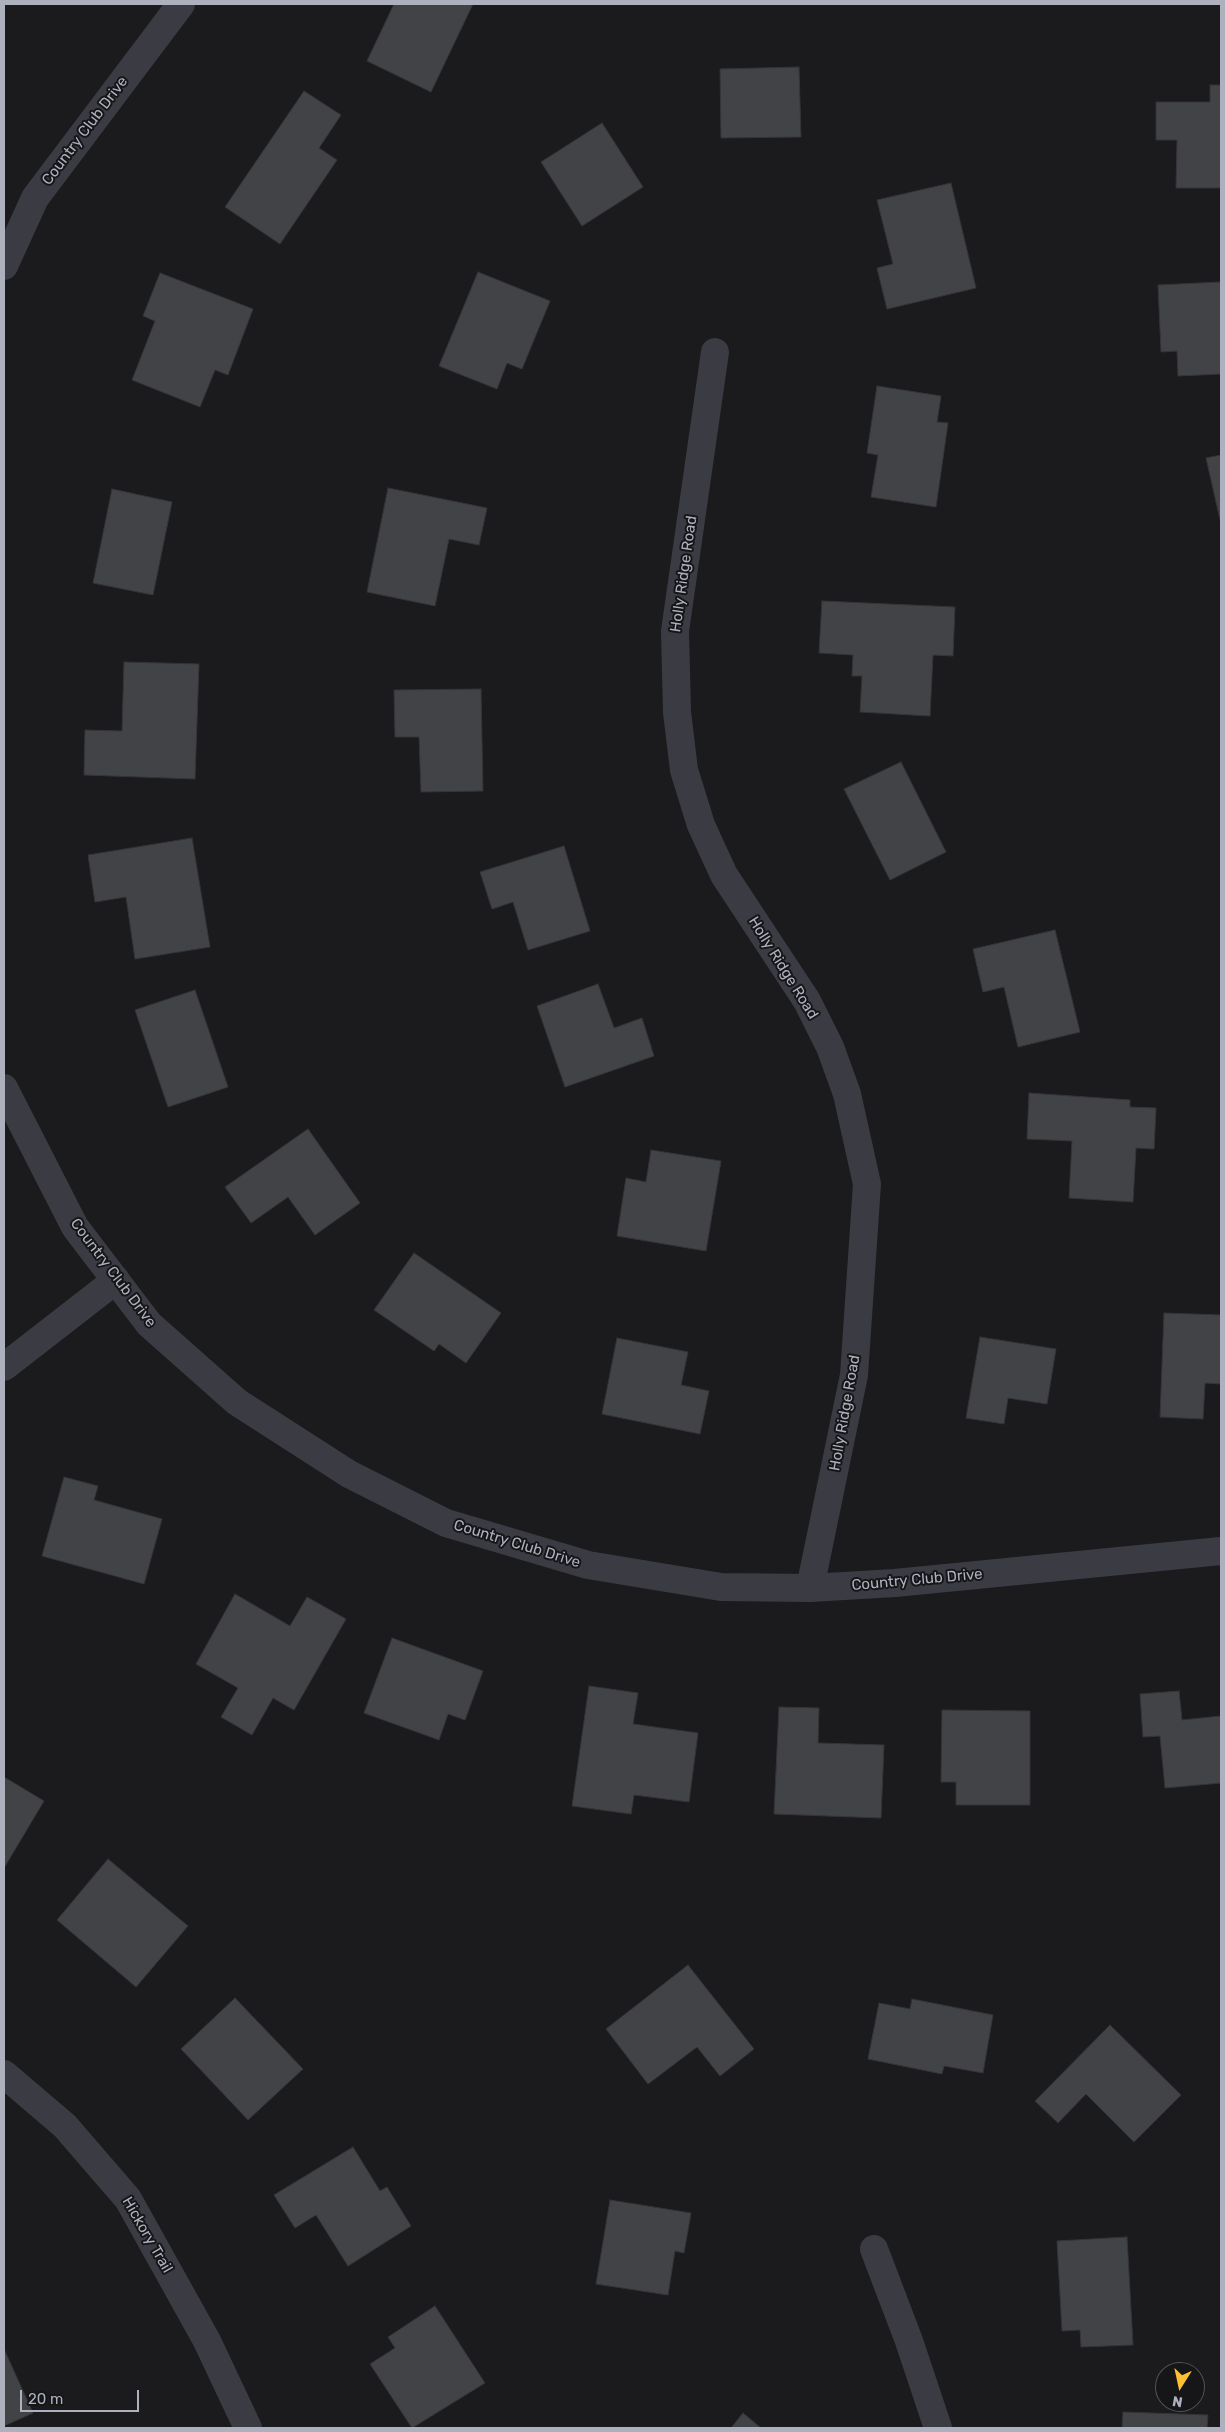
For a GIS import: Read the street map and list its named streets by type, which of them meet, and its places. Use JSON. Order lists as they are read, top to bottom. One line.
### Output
{"streets":{"street":["Country Club Drive","Holly Ridge Road","Hickory Trail"]},"crossings":[["Country Club Drive","Holly Ridge Road"]],"scale_bar":"20 m","north":"bottom"}
